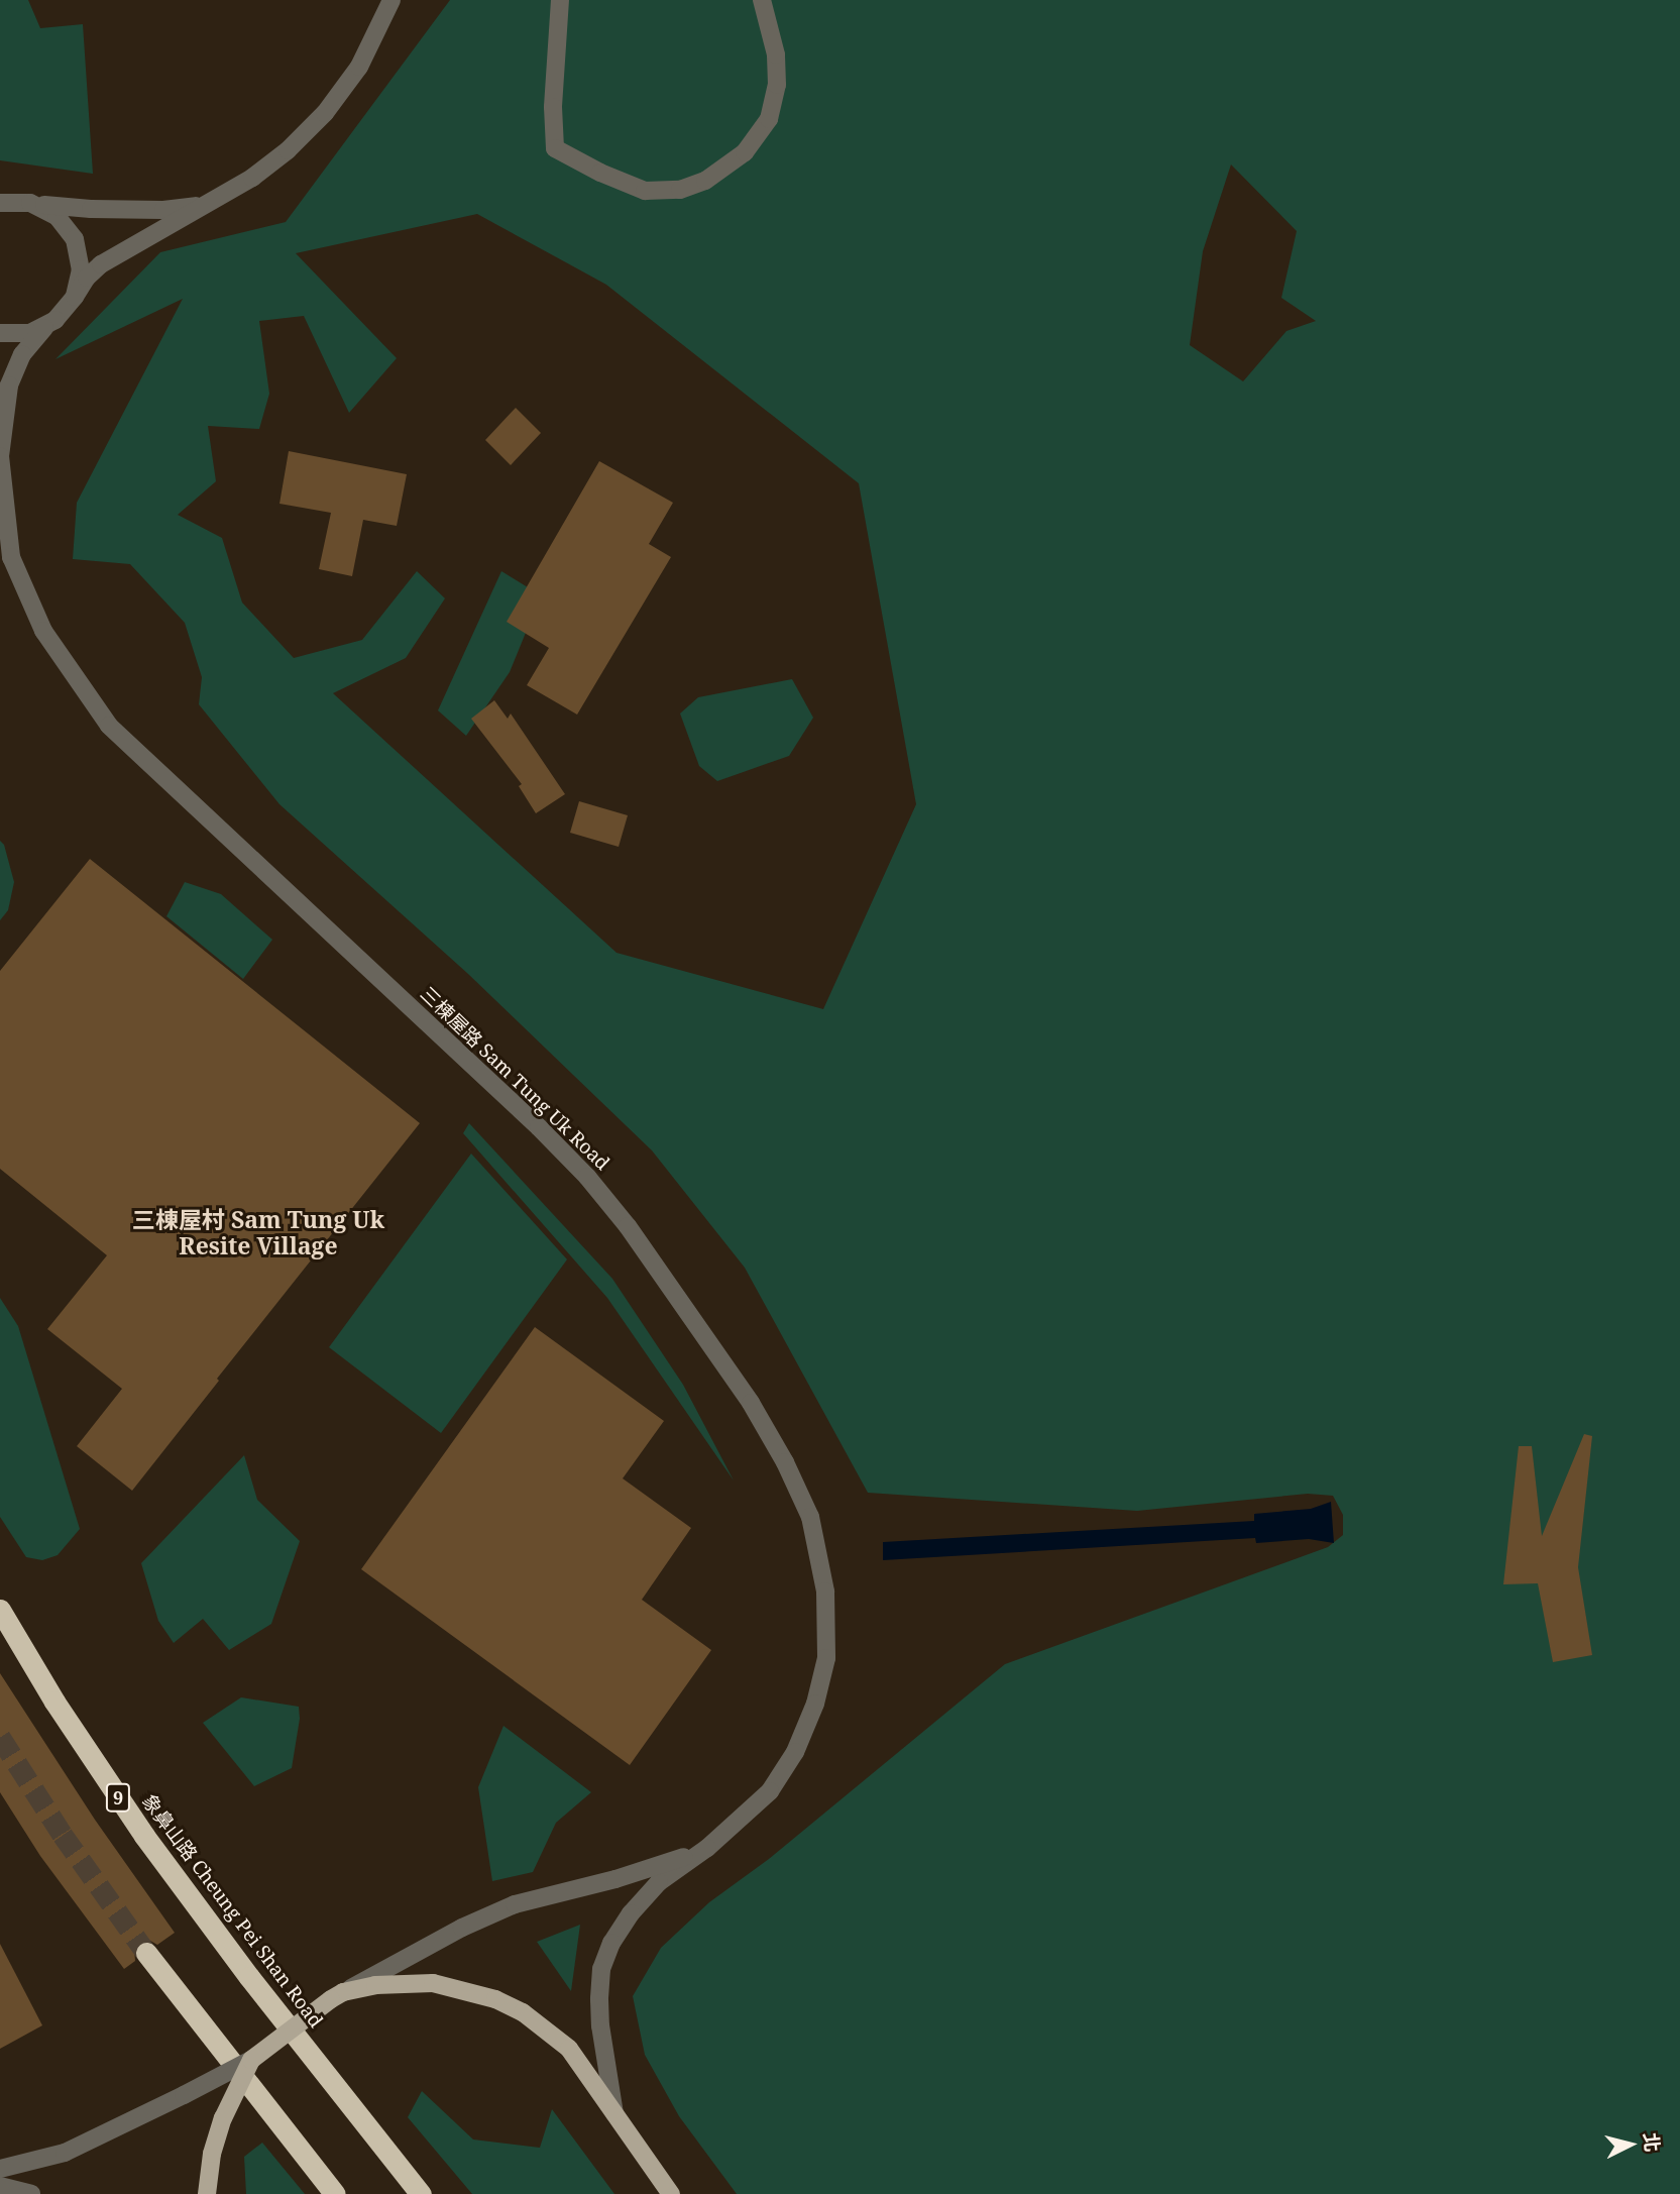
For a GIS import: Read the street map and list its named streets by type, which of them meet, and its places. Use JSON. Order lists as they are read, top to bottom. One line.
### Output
{"streets":{"highway":["9","象鼻山路 Cheung Pei Shan Road"],"street":["三棟屋路 Sam Tung Uk Road"]},"districts":["三棟屋村 Sam Tung Uk Resite Village"],"north":"right"}
